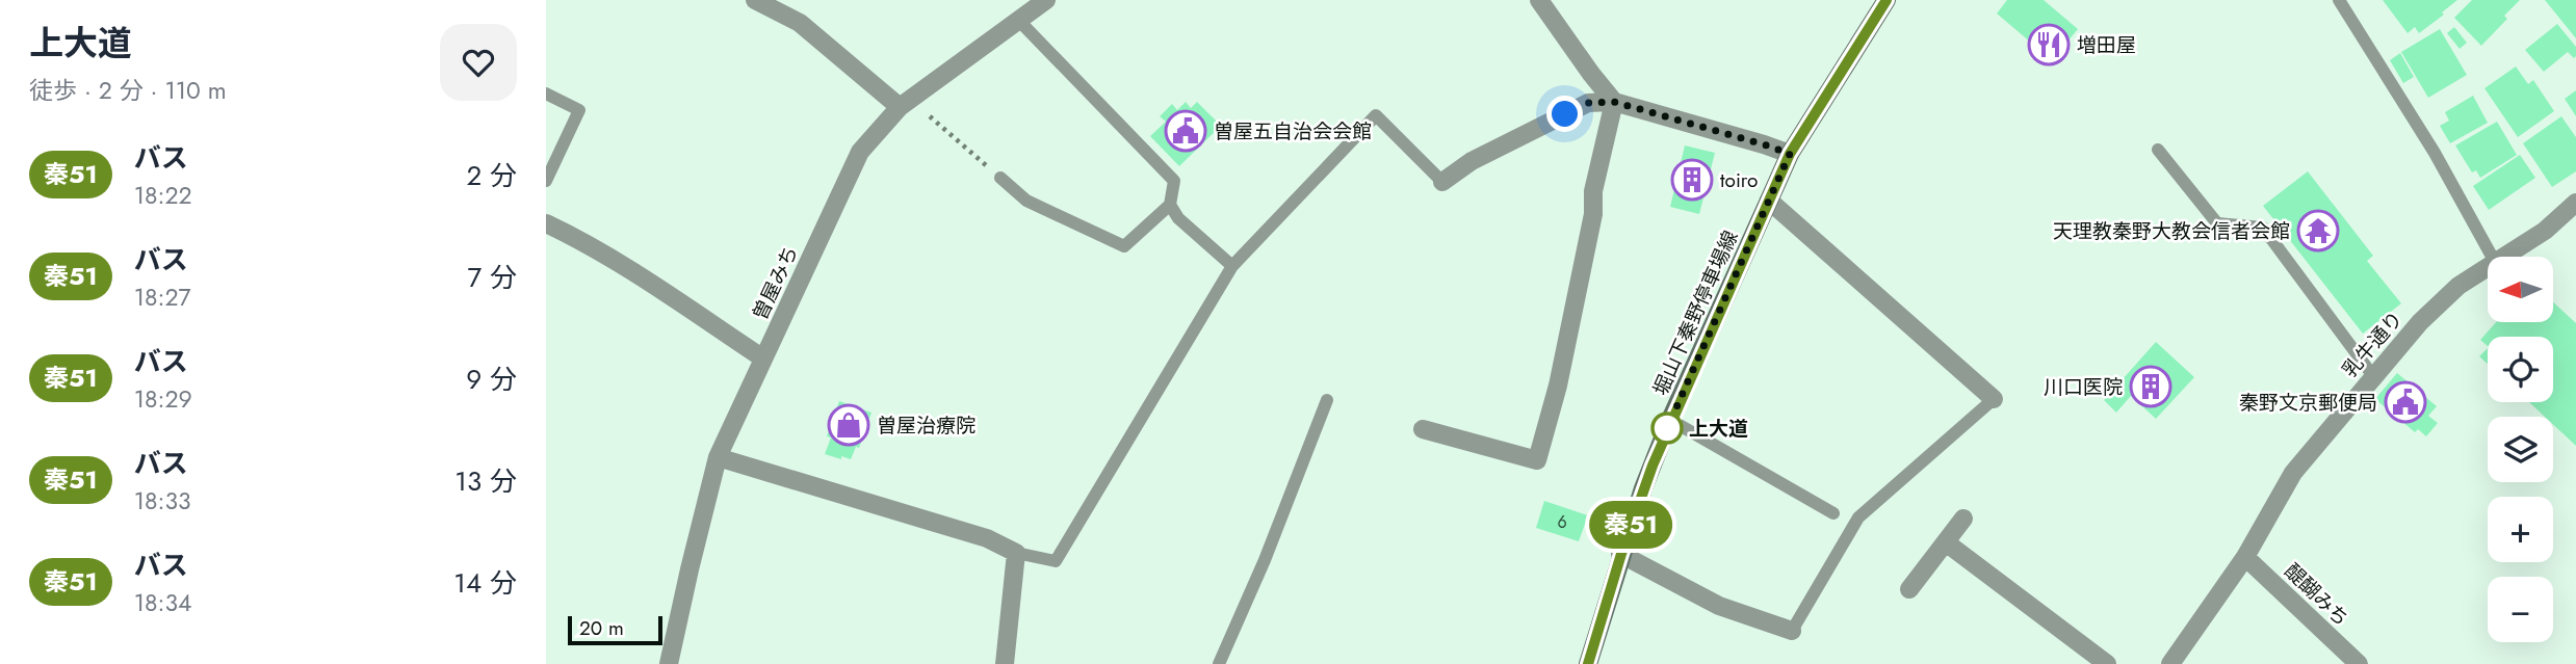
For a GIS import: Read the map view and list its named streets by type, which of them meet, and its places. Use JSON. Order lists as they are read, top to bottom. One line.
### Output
{"streets":{"main road":["堀山下秦野停車場線"],"street":["曽屋みち","乳牛通り","醍醐みち"]},"crossings":[["乳牛通り","醍醐みち"]],"places":{"restaurant":["増田屋"],"public building":["曽屋五自治会会館","秦野文京郵便局"],"building":["toiro","川口医院"],"temple":["天理教秦野大教会信者会館"],"shop":["曽屋治療院"],"other":["上大道"]},"lines":["bus line 秦51"],"house_numbers":["6"],"scale_bar":"20 m","north":"left","page":{"heading":["上大道","徒歩 · 2 分 · 110 m"],"on_map":"秦51","list":[{"mark":"秦51","name":"バス","note":"18:22","value":"2 分"},{"mark":"秦51","name":"バス","note":"18:27","value":"7 分"},{"mark":"秦51","name":"バス","note":"18:29","value":"9 分"},{"mark":"秦51","name":"バス","note":"18:33","value":"13 分"},{"mark":"秦51","name":"バス","note":"18:34","value":"14 分"}],"map_buttons":["+","−"],"scale":"20 m"}}
